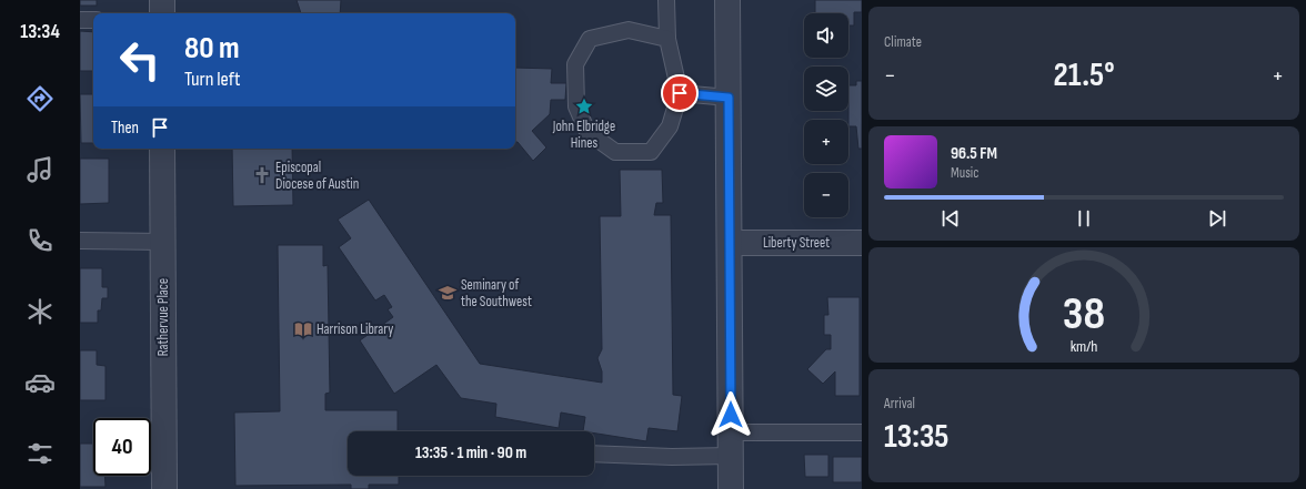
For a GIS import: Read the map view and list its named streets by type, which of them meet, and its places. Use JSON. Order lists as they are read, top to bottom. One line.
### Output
{"streets":{"street":["Liberty Street","Rathervue Place"]},"places":{"place":["John Elbridge Hines"],"church":["Episcopal Diocese of Austin"],"school or university":["Seminary of the Southwest"],"library":["Harrison Library"]},"page":{"tabs":"13:34","tile":["Climate",["Arrival","13:35"]],"map_buttons":["+","−"],"turn":["80 m","Turn left"],"heat":["−","21.5°","+"],"then":"Then","song":["96.5 FM","Music"],"limit":"40","trip":"13:35 · 1 min · 90 m","gauge":["38","km/h"]}}
